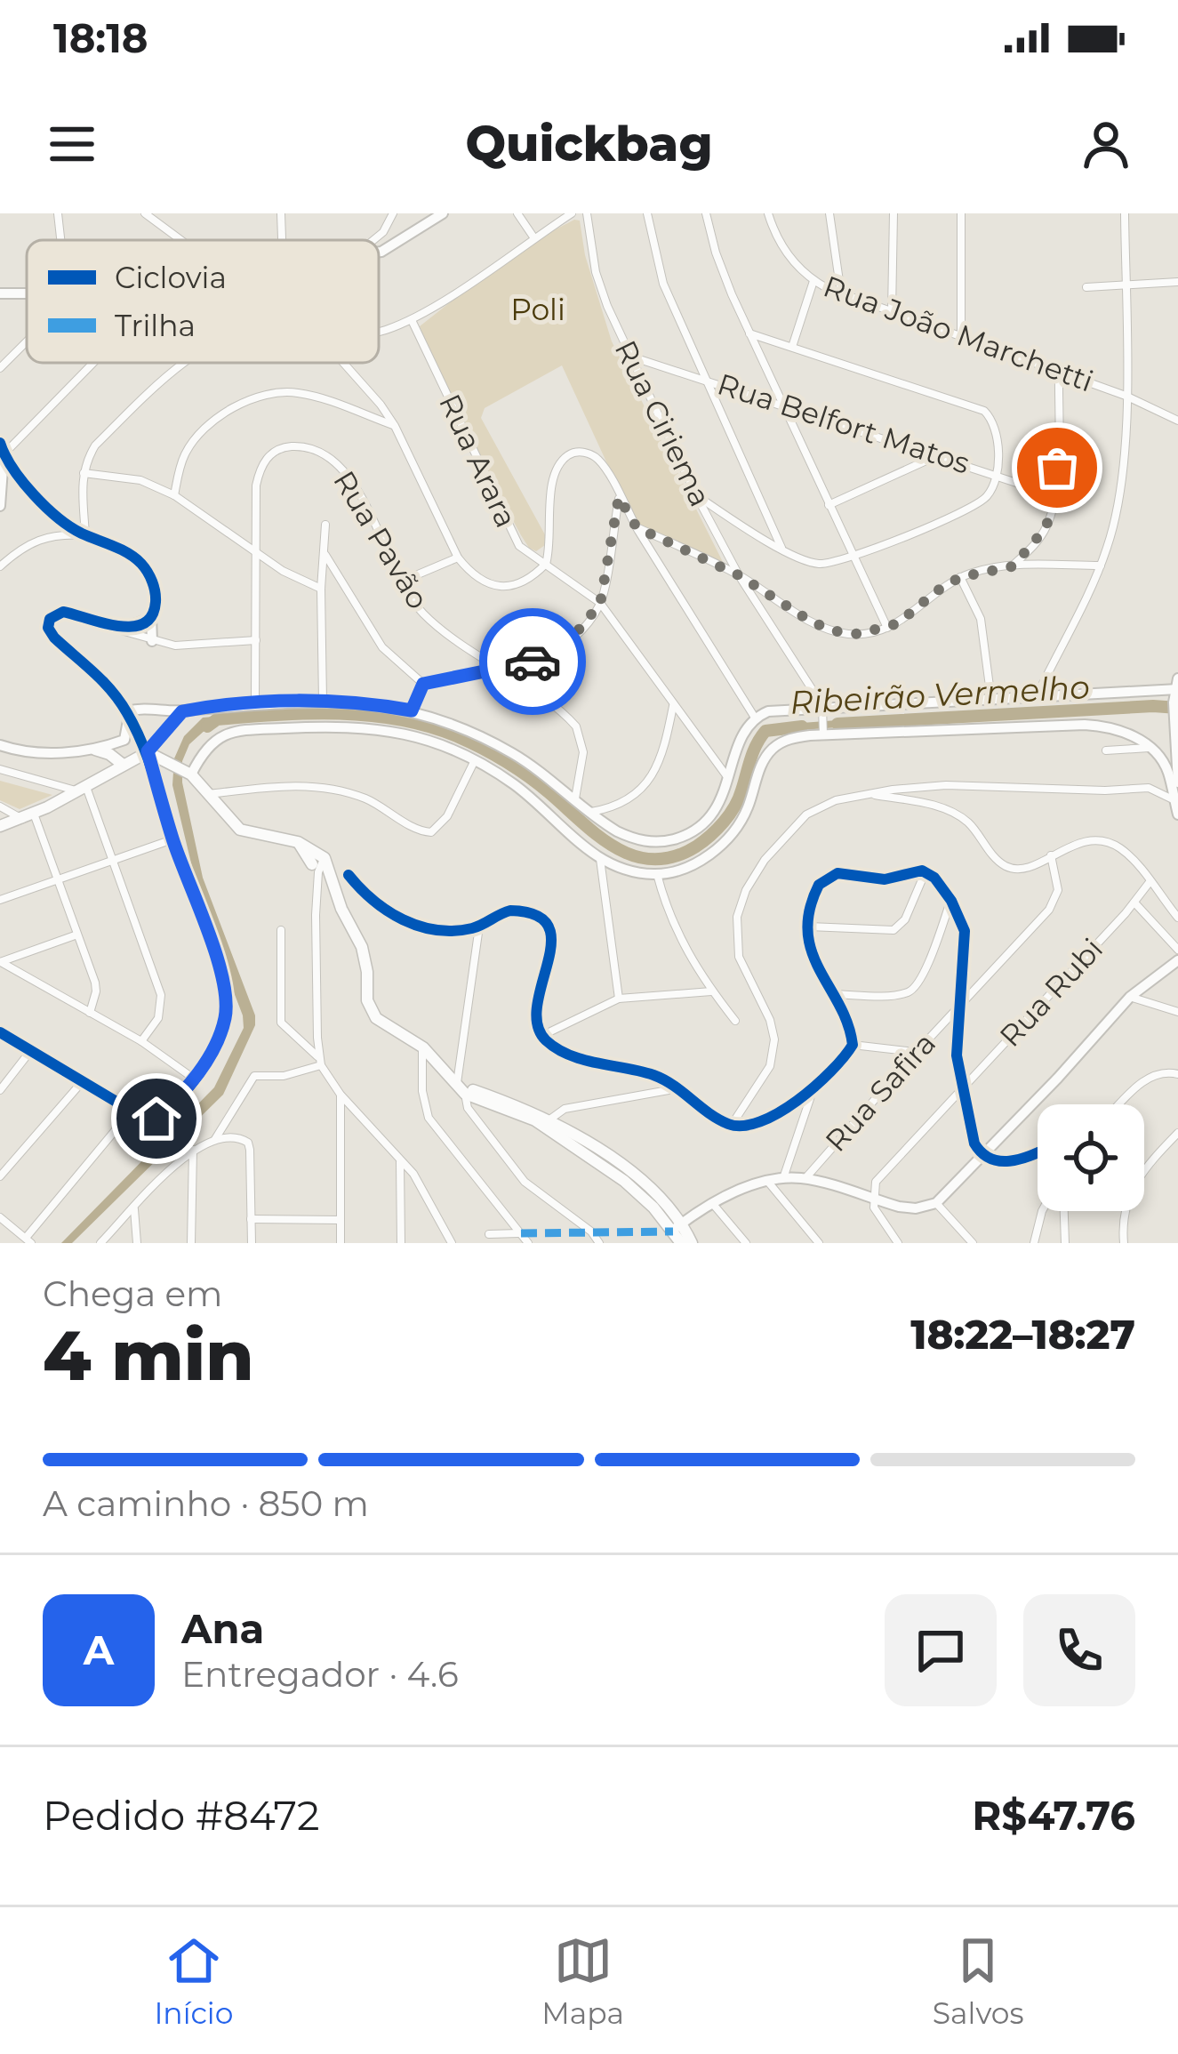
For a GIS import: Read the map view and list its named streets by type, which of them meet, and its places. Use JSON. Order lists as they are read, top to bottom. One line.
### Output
{"streets":{"street":["Rua João Marchetti","Rua Ciriema","Rua Belfort Matos","Rua Arara","Rua Pavão","Rua Rubi","Rua Safira"]},"crossings":[["Rua Ciriema","Rua Belfort Matos"]],"water":["Ribeirão Vermelho"],"parks":["Poli"],"legend":["Ciclovia","Trilha"],"page":{"status":"18:18","header":"Quickbag","heading":["4 min","Chega em","18:22–18:27"],"panel":["Ana","Entregador · 4.6","Pedido #8472","R$47.76"],"bar":"A caminho · 850 m","round":"A","tabs":["Início","Mapa","Salvos"]}}
